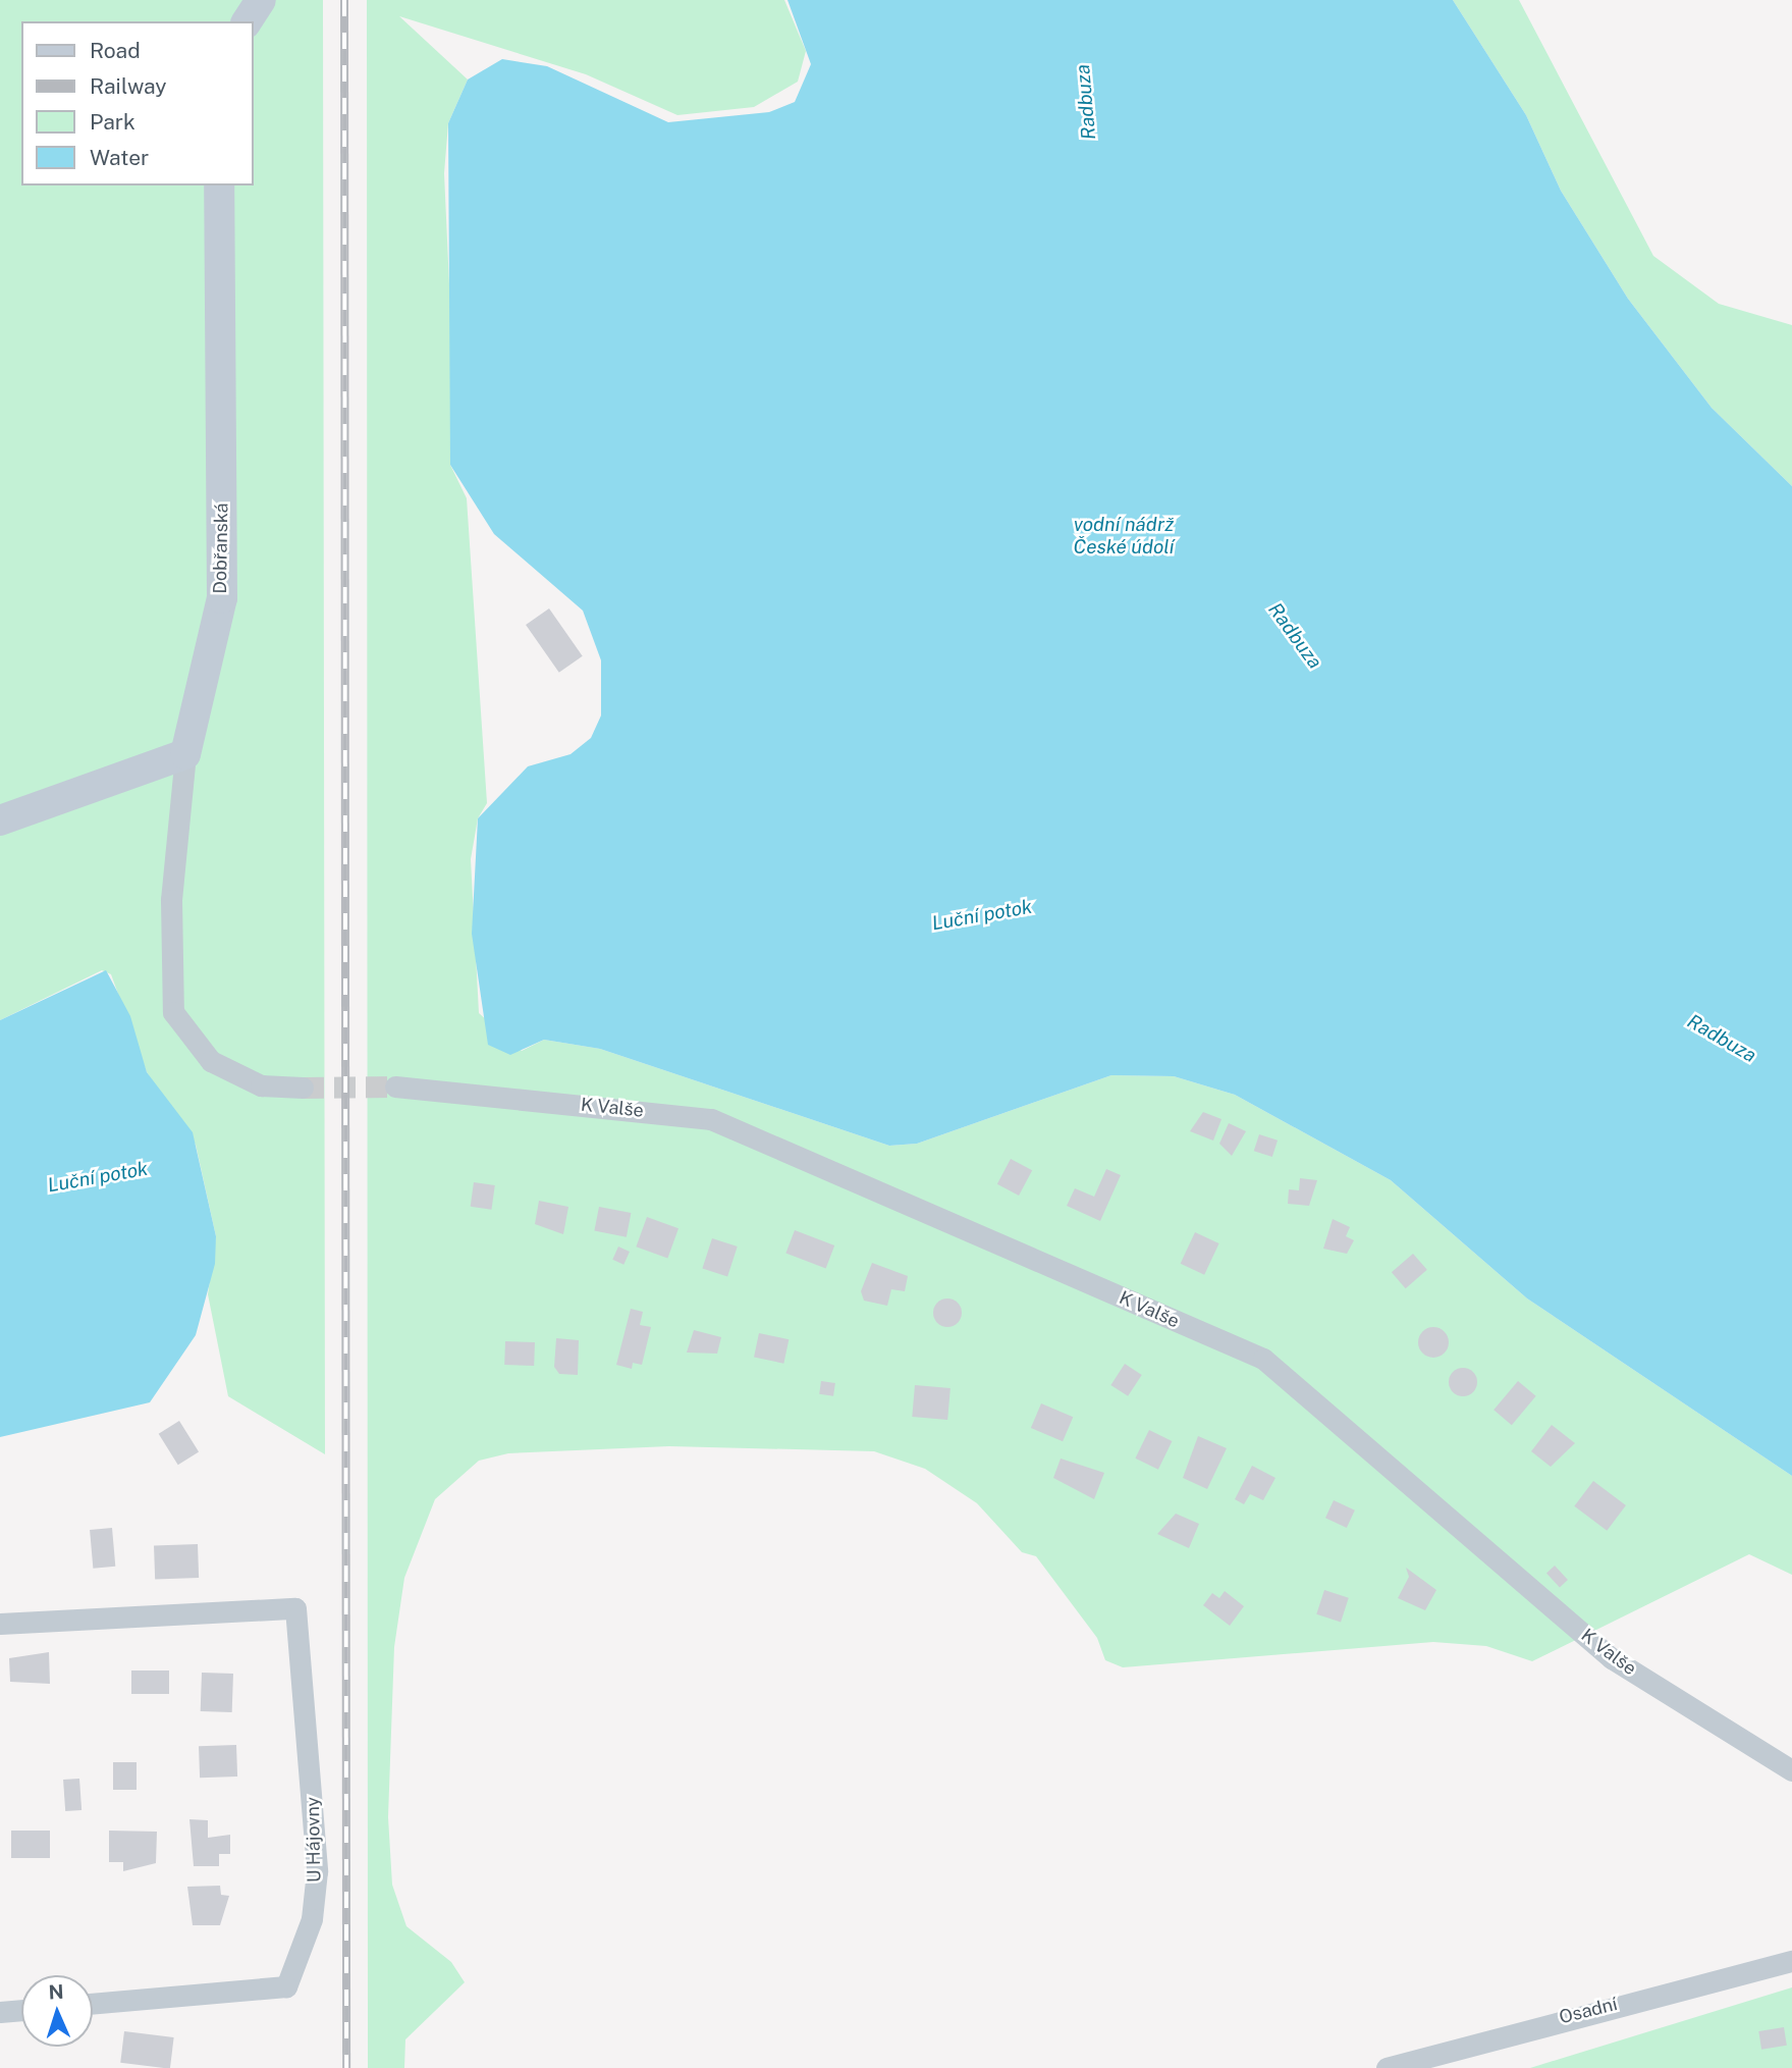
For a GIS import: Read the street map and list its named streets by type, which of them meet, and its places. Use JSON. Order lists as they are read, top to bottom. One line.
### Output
{"streets":{"street":["Dobřanská","K Valše","U Hájovny","Osadní"]},"water":["Radbuza","vodní nádrž České údolí","Luční potok"],"legend":["Road","Railway","Park","Water"],"north":"top"}
